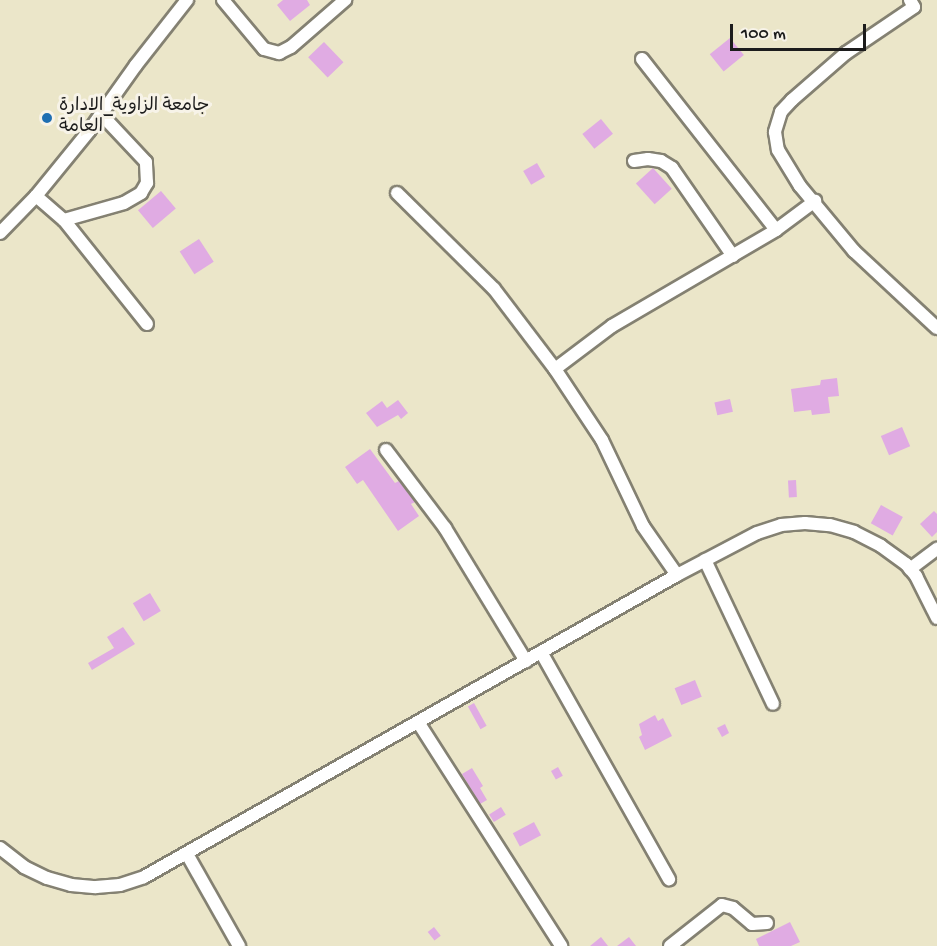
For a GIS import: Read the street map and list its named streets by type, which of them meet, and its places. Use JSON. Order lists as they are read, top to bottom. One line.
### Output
{"places":["جامعة الزاوية_الادارة العامة"],"scale_bar":"100 m"}
